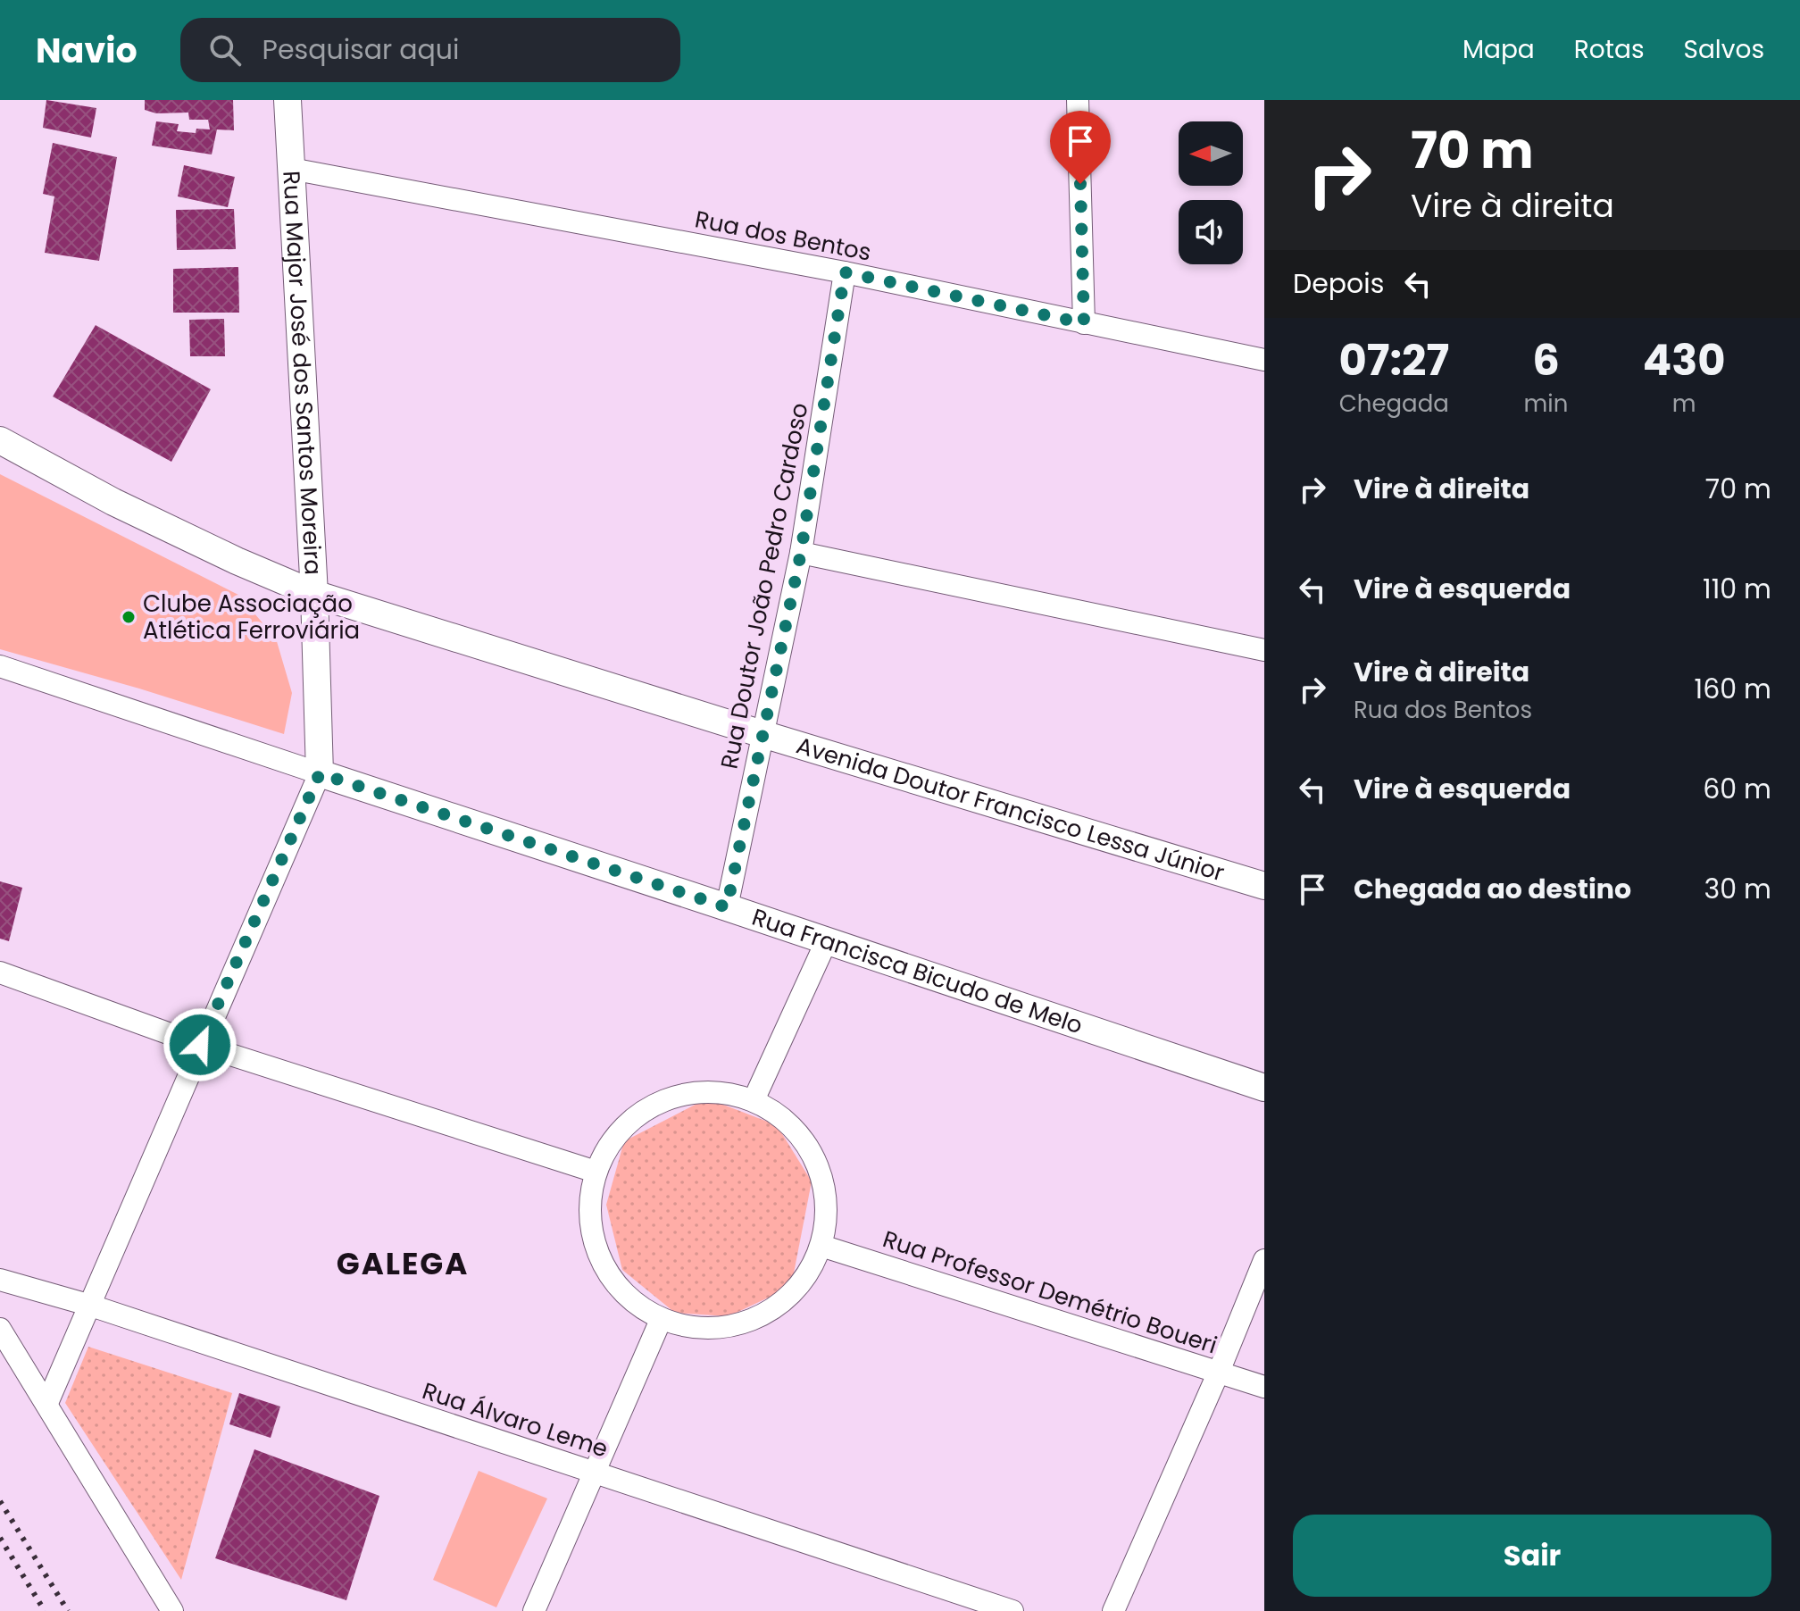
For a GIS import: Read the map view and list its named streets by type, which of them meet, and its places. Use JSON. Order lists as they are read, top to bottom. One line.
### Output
{"streets":{"street":["Rua dos Bentos","Rua Major José dos Santos Moreira","Rua Doutor João Pedro Cardoso","Avenida Doutor Francisco Lessa Júnior","Rua Francisca Bicudo de Melo","Rua Professor Demétrio Boueri","Rua Álvaro Leme"]},"crossings":[["Rua dos Bentos","Rua Major José dos Santos Moreira"],["Rua dos Bentos","Rua Doutor João Pedro Cardoso"],["Rua Major José dos Santos Moreira","Avenida Doutor Francisco Lessa Júnior"],["Rua Major José dos Santos Moreira","Rua Francisca Bicudo de Melo"],["Rua Doutor João Pedro Cardoso","Avenida Doutor Francisco Lessa Júnior"],["Rua Doutor João Pedro Cardoso","Rua Francisca Bicudo de Melo"]],"districts":["GALEGA"],"places":["Clube Associação Atlética Ferroviária"],"north":"left","page":{"header":"Navio","search":"Pesquisar aqui","nav":["Mapa","Rotas","Salvos"],"turn":["70 m","Vire à direita"],"then":"Depois","eta":["07:27","Chegada","6","min","430","m"],"list":[{"name":"Vire à direita","value":"70 m"},{"name":"Vire à esquerda","value":"110 m"},{"name":"Vire à direita","note":"Rua dos Bentos","value":"160 m"},{"name":"Vire à esquerda","value":"60 m"},{"name":"Chegada ao destino","value":"30 m"}],"buttons":"Sair"}}
